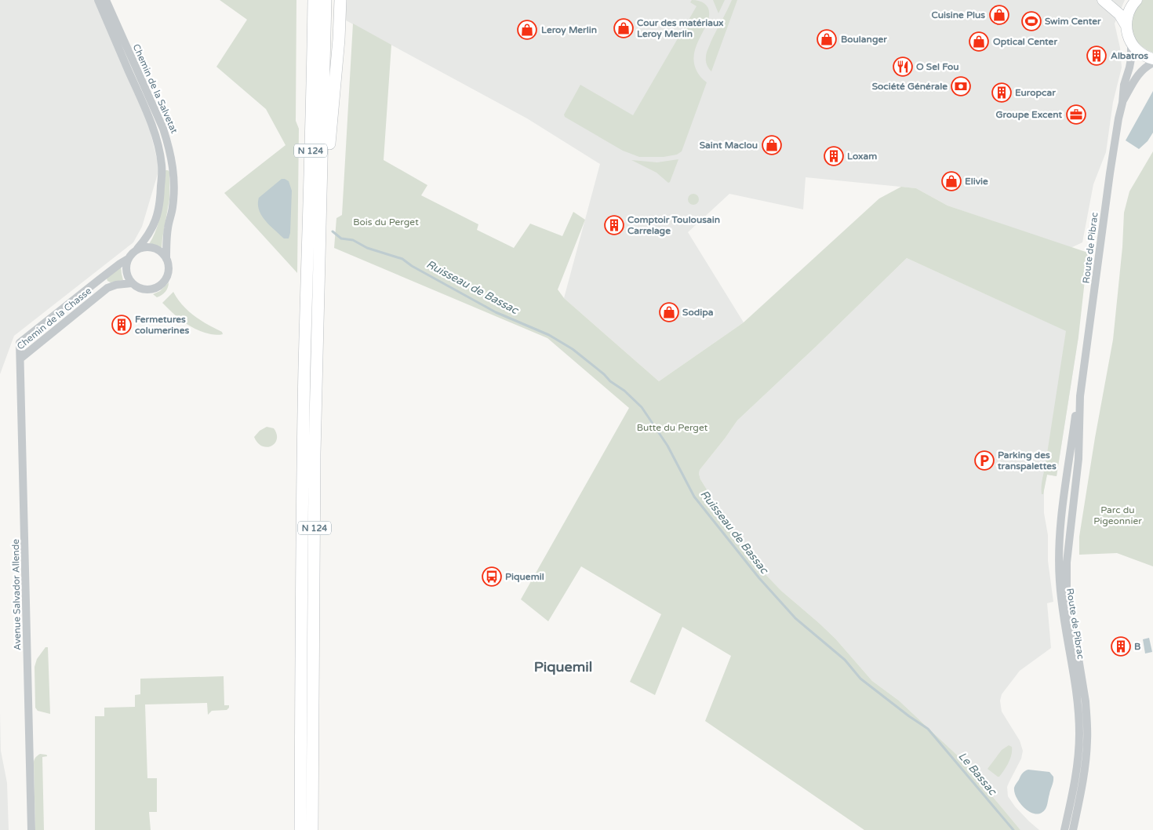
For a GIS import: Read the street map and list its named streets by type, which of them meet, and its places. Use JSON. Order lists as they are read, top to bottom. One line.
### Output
{"streets":{"highway":["N 124"],"street":["Chemin de la Salvetat","Route de Pibrac","Chemin de la Chasse","Avenue Salvador Allende"]},"crossings":[["Chemin de la Salvetat","Chemin de la Chasse"],["Chemin de la Chasse","Avenue Salvador Allende"]],"districts":["Piquemil"],"water":["Ruisseau de Bassac","Le Bassac"],"parks":["Bois du Perget","Butte du Perget","Parc du Pigeonnier"],"places":{"shop":["Cuisine Plus","Cour des matériaux Leroy Merlin","Leroy Merlin","Boulanger","Optical Center","Saint Maclou","Elivie","Sodipa"],"sports":["Swim Center"],"building":["Albatros","Europcar","Loxam","Comptoir Toulousain Carrelage","Fermetures columerines","B"],"restaurant":["O Sel Fou"],"bank":["Société Générale"],"office":["Groupe Excent"],"parking":["Parking des transpalettes"],"bus stop":["Piquemil"]}}
